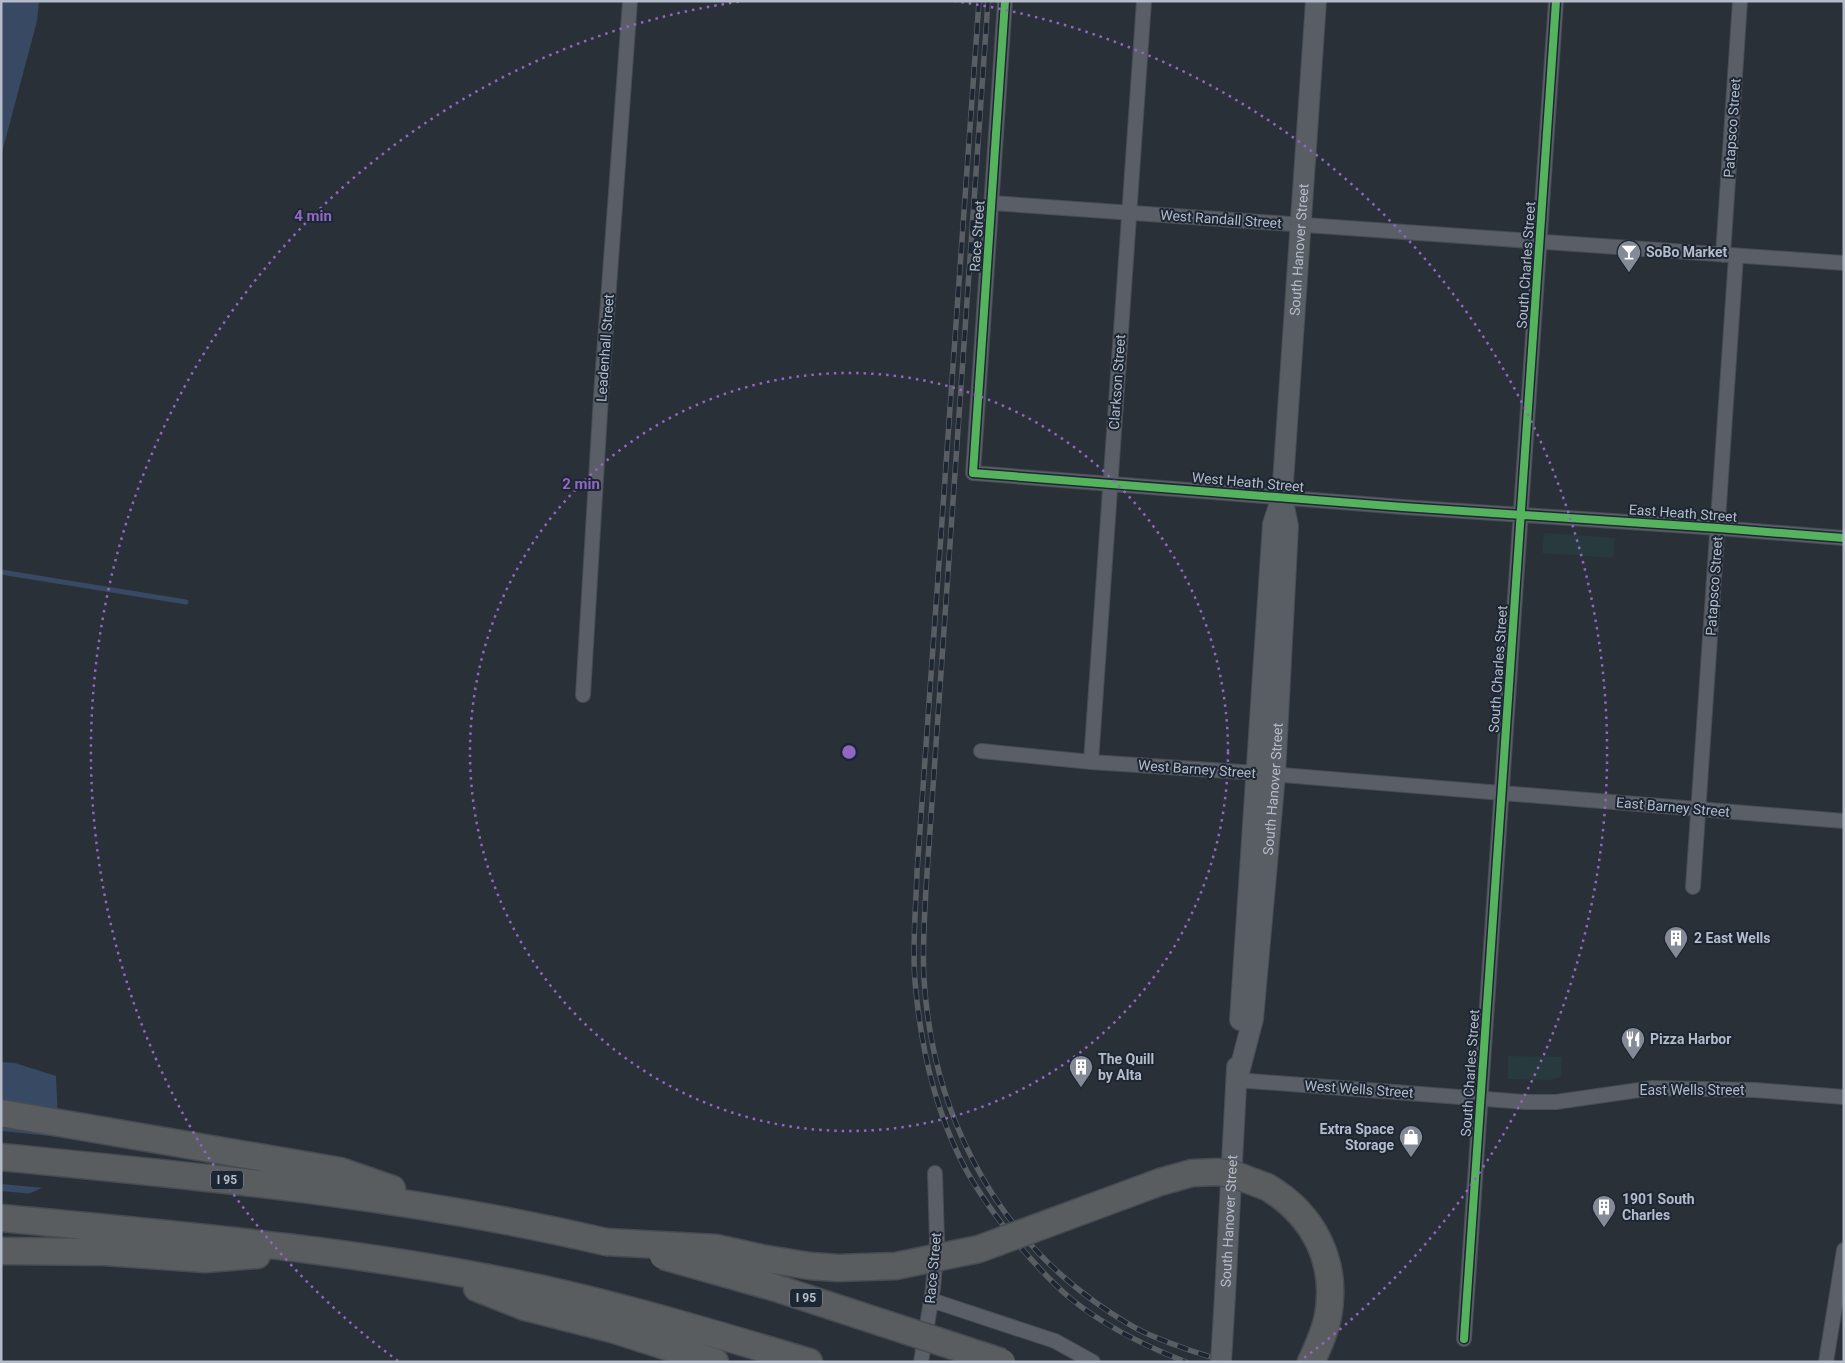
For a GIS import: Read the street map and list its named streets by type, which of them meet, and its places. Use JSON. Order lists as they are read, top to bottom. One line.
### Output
{"streets":{"highway":["I 95"],"main road":["South Hanover Street"],"street":["Patapsco Street","West Randall Street","Race Street","South Charles Street","Leadenhall Street","Clarkson Street","West Heath Street","East Heath Street","West Barney Street","East Barney Street","West Wells Street","East Wells Street"]},"crossings":[["Patapsco Street","West Randall Street"],["Patapsco Street","East Heath Street"],["Patapsco Street","East Barney Street"],["West Randall Street","Race Street"],["West Randall Street","South Hanover Street"],["West Randall Street","South Charles Street"],["West Randall Street","Clarkson Street"],["Race Street","West Heath Street"],["South Hanover Street","West Heath Street"],["South Hanover Street","West Barney Street"],["South Hanover Street","West Wells Street"],["South Charles Street","West Heath Street"],["South Charles Street","East Heath Street"],["South Charles Street","West Barney Street"],["South Charles Street","East Barney Street"],["South Charles Street","West Wells Street"],["South Charles Street","East Wells Street"],["Clarkson Street","West Heath Street"],["Clarkson Street","West Barney Street"],["West Heath Street","East Heath Street"],["West Barney Street","East Barney Street"],["West Wells Street","East Wells Street"]],"places":{"bar":["SoBo Market"],"building":["2 East Wells","The Quill by Alta","1901 South Charles"],"restaurant":["Pizza Harbor"],"shop":["Extra Space Storage"]},"rings":["4 min","2 min"]}
